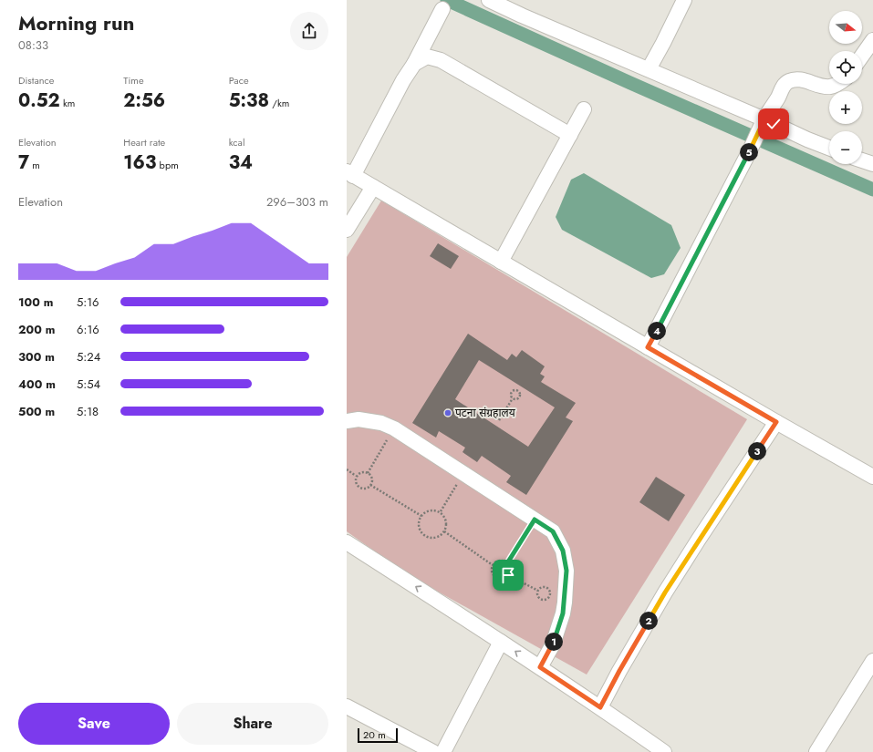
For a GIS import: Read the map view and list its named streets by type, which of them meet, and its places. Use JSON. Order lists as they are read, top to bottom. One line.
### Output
{"places":["पटना संग्रहालय"],"scale_bar":"20 m","north":"right","page":{"heading":["Morning run","08:33"],"map_buttons":["+","−"],"stats":[["Distance","0.52 km"],["Time","2:56"],["Pace","5:38 /km"],["Elevation","7 m"],["Heart rate","163 bpm"],["kcal","34"]],"pins":["5","4","3","2","1"],"chart":["Elevation","296–303 m"],"list":[{"name":"100 m","note":"5:16"},{"name":"200 m","note":"6:16"},{"name":"300 m","note":"5:24"},{"name":"400 m","note":"5:54"},{"name":"500 m","note":"5:18"}],"buttons":["Save","Share"],"scale":"20 m"}}
